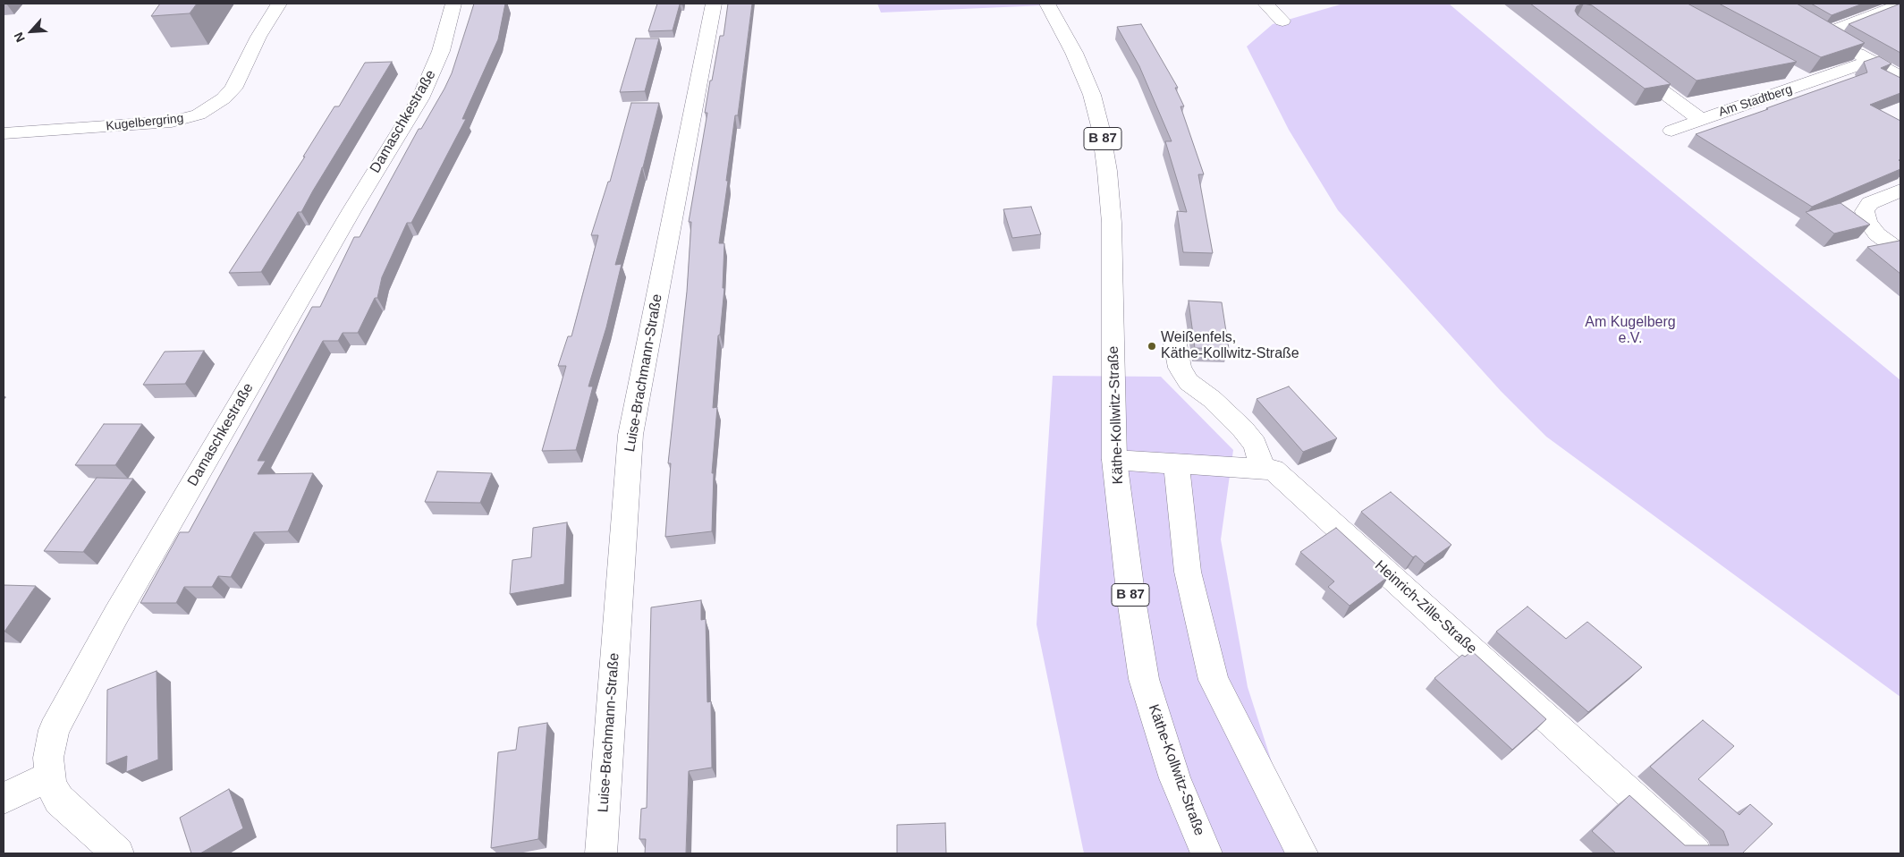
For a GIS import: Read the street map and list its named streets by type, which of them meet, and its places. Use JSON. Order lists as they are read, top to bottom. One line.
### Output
{"streets":{"street":["Am Stadtberg","Damaschkestraße","Kugelbergring","B 87","Luise-Brachmann-Straße","Käthe-Kollwitz-Straße","Heinrich-Zille-Straße"]},"crossings":[["Käthe-Kollwitz-Straße","Heinrich-Zille-Straße"]],"parks":["Am Kugelberg e.V."],"places":["Weißenfels, Käthe-Kollwitz-Straße"],"north":"bottom left"}
